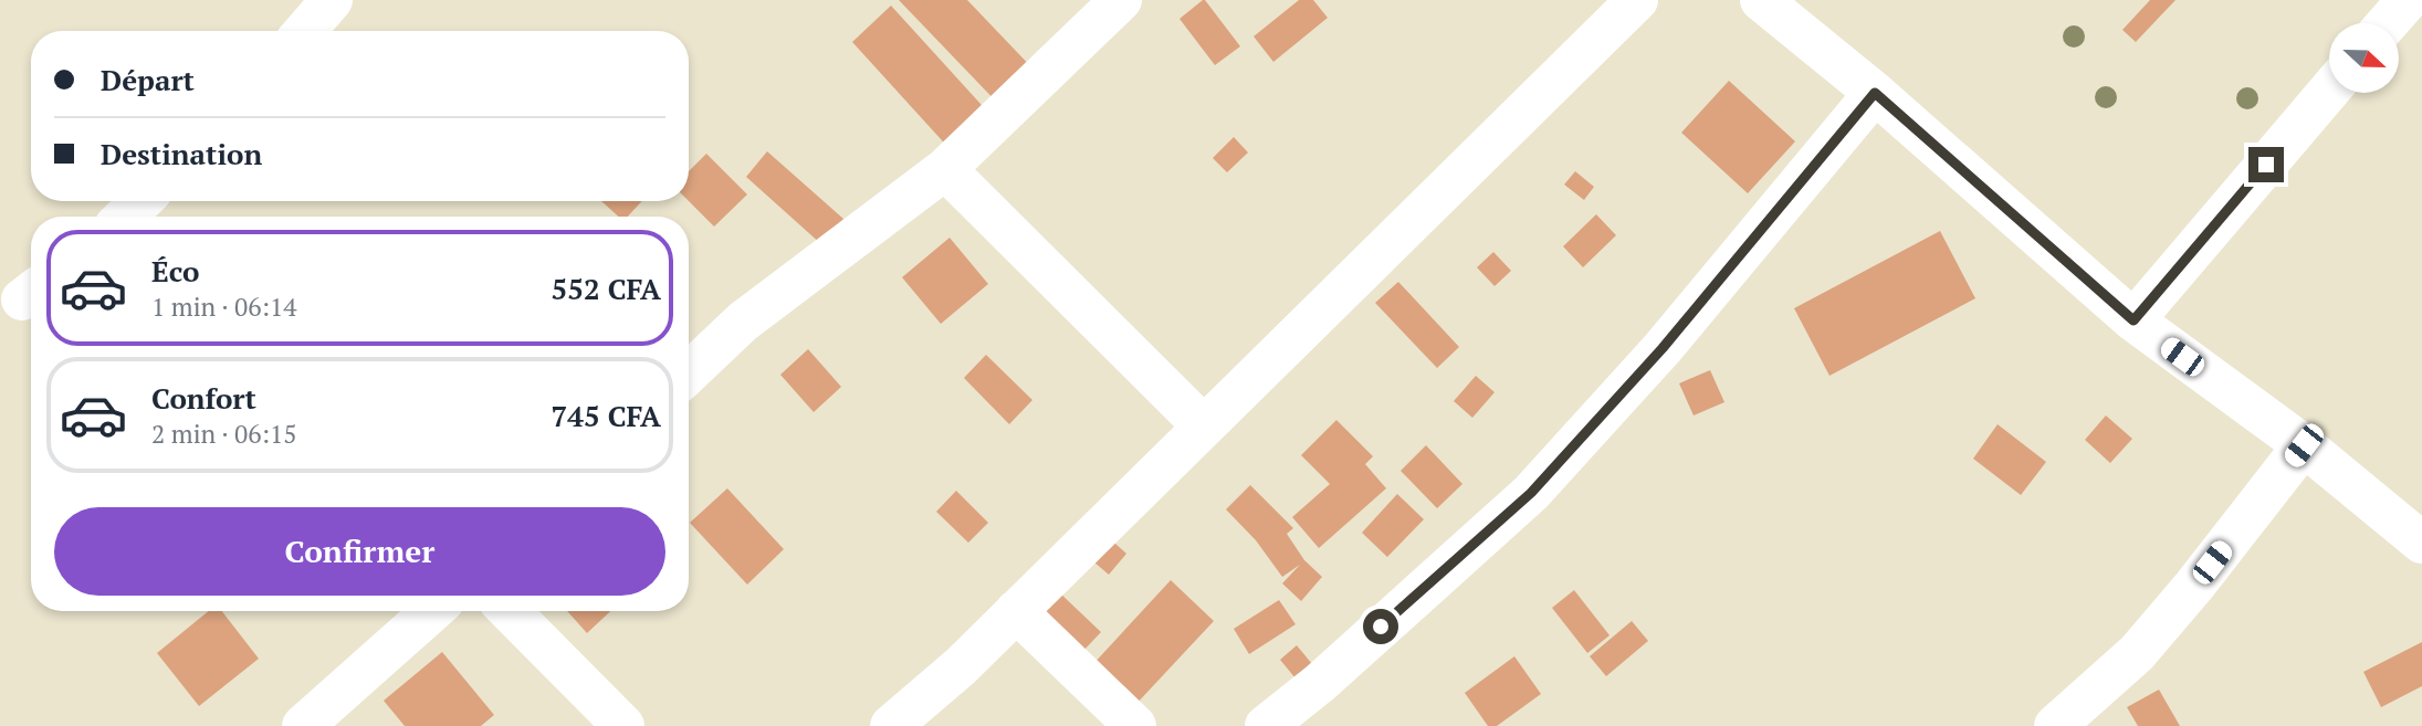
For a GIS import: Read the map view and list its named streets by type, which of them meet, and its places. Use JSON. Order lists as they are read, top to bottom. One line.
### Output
{"north":"right","page":{"banner":["Départ","Destination"],"list":[{"name":"Éco","note":"1 min · 06:14","value":"552 CFA"},{"name":"Confort","note":"2 min · 06:15","value":"745 CFA"}],"buttons":"Confirmer"}}
